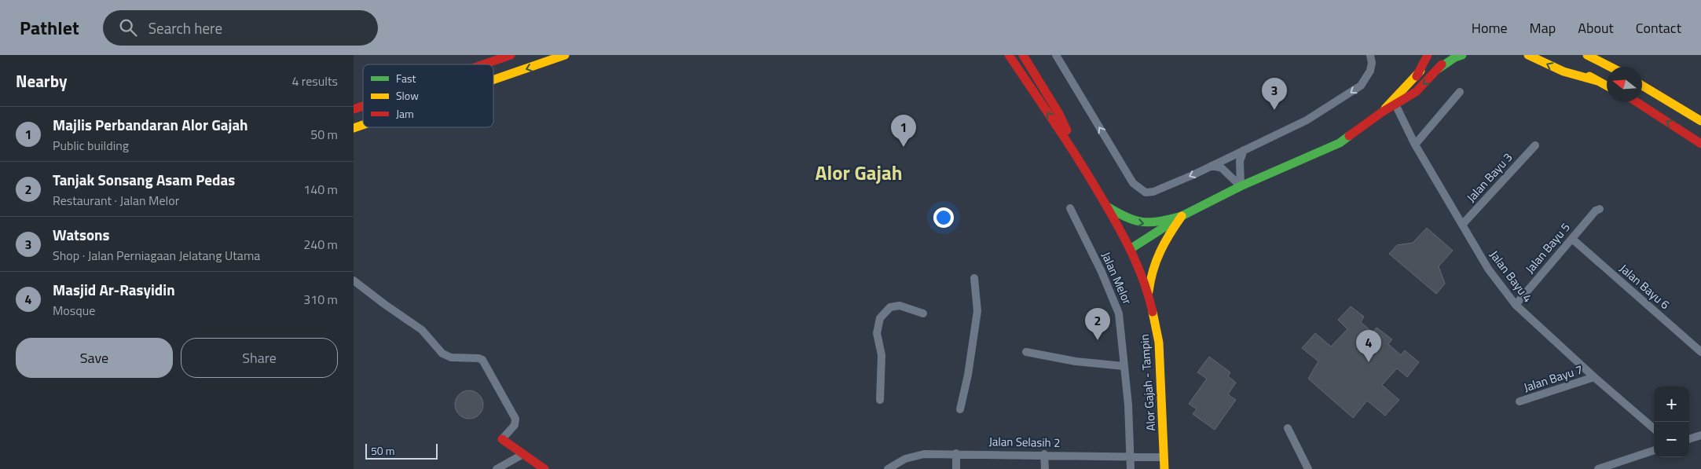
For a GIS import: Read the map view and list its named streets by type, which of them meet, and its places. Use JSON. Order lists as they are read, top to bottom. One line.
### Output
{"streets":{"main road":["Alor Gajah - Tampin"],"street":["Jalan Bayu 3","Jalan Bayu 5","Jalan Bayu 4","Jalan Melor","Jalan Bayu 6","Jalan Bayu 7","Jalan Selasih 2"]},"crossings":[["Jalan Bayu 3","Jalan Bayu 4"],["Jalan Bayu 5","Jalan Bayu 4"],["Jalan Bayu 5","Jalan Bayu 6"],["Jalan Bayu 4","Jalan Bayu 7"],["Jalan Melor","Jalan Selasih 2"],["Alor Gajah - Tampin","Jalan Selasih 2"]],"districts":["Alor Gajah"],"legend":["Fast","Slow","Jam"],"scale_bar":"50 m","north":"left","page":{"header":"Pathlet","search":"Search here","nav":["Home","Map","About","Contact"],"heading":["Nearby","4 results"],"pins":["3","1","2","4"],"list":[{"mark":"1","name":"Majlis Perbandaran Alor Gajah","note":"Public building","value":"50 m"},{"mark":"2","name":"Tanjak Sonsang Asam Pedas","note":"Restaurant · Jalan Melor","value":"140 m"},{"mark":"3","name":"Watsons","note":"Shop · Jalan Perniagaan Jelatang Utama","value":"240 m"},{"mark":"4","name":"Masjid Ar-Rasyidin","note":"Mosque","value":"310 m"}],"buttons":["Save","Share"],"map_buttons":["+","−"],"scale":"50 m"}}
